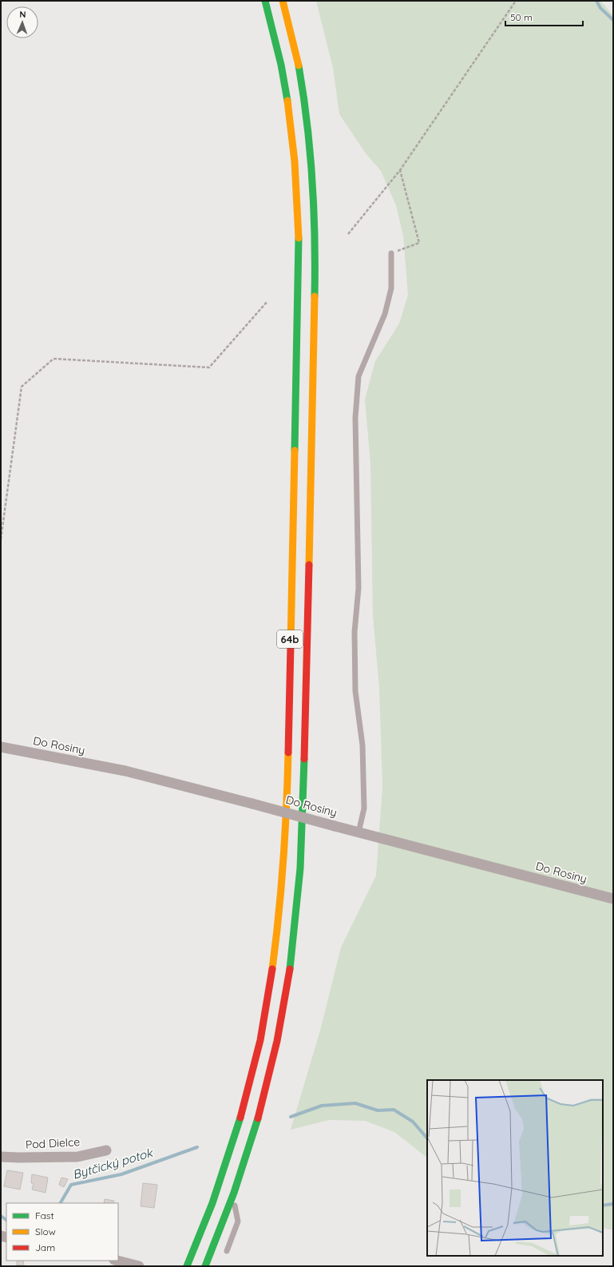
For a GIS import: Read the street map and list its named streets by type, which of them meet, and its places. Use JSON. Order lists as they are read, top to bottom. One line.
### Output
{"streets":{"highway":["64b"],"street":["Do Rosiny","Pod Dielce"]},"water":["Bytčický potok"],"legend":["Fast","Slow","Jam"],"scale_bar":"50 m","north":"top"}
